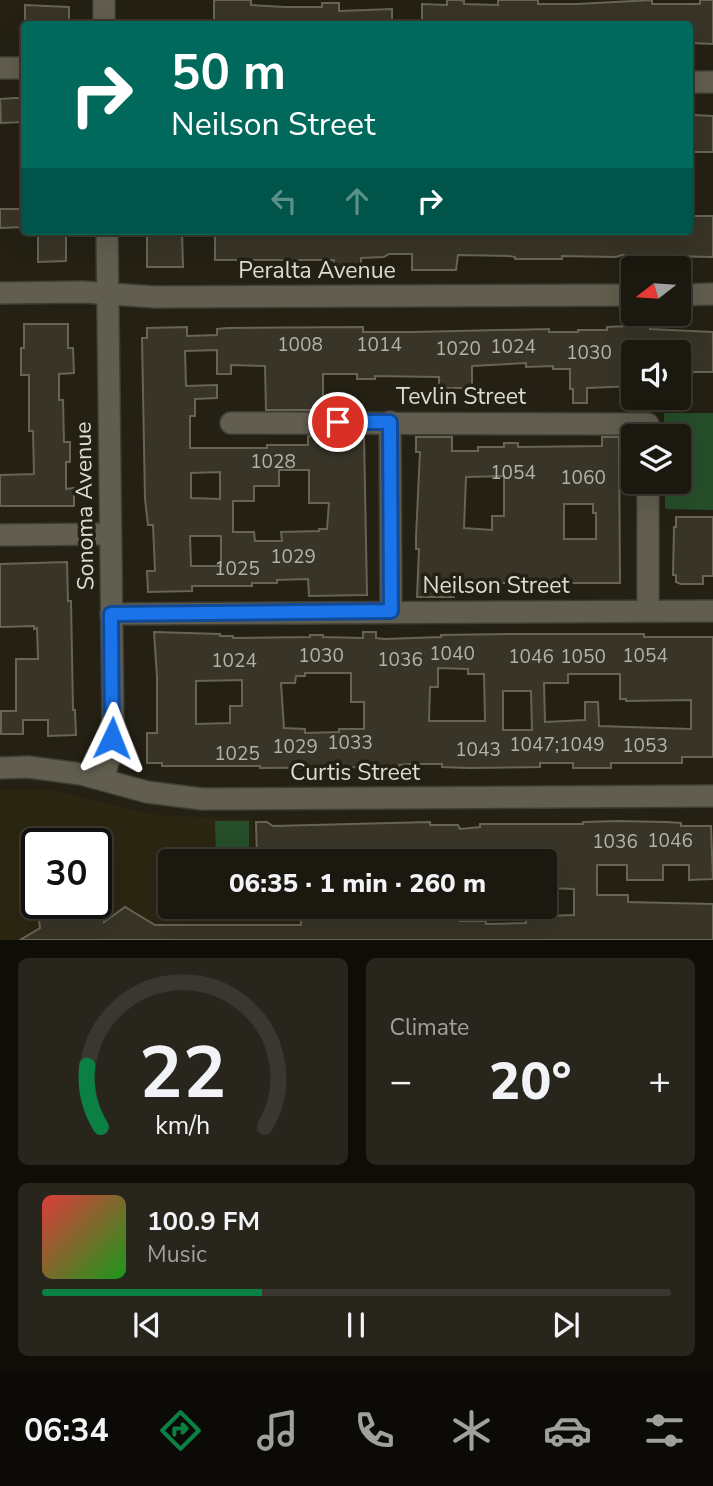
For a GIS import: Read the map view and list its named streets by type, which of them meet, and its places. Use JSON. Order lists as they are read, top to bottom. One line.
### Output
{"streets":{"street":["Peralta Avenue","Tevlin Street","Sonoma Avenue","Neilson Street","Curtis Street"]},"crossings":[["Peralta Avenue","Sonoma Avenue"],["Sonoma Avenue","Neilson Street"],["Sonoma Avenue","Curtis Street"]],"house_numbers":["1008","1014","1024","1020","1030","1028","1054","1060","1029","1025","1040","1030","1054","1046","1050","1036","1024","1033","1047;1049","1053","1029","1043","1025","1046","1036"],"north":"left","page":{"turn":["50 m","Neilson Street"],"limit":"30","trip":"06:35 · 1 min · 260 m","tile":"Climate","heat":["−","20°","+"],"song":["100.9 FM","Music"],"tabs":"06:34","gauge":["22","km/h"]}}
